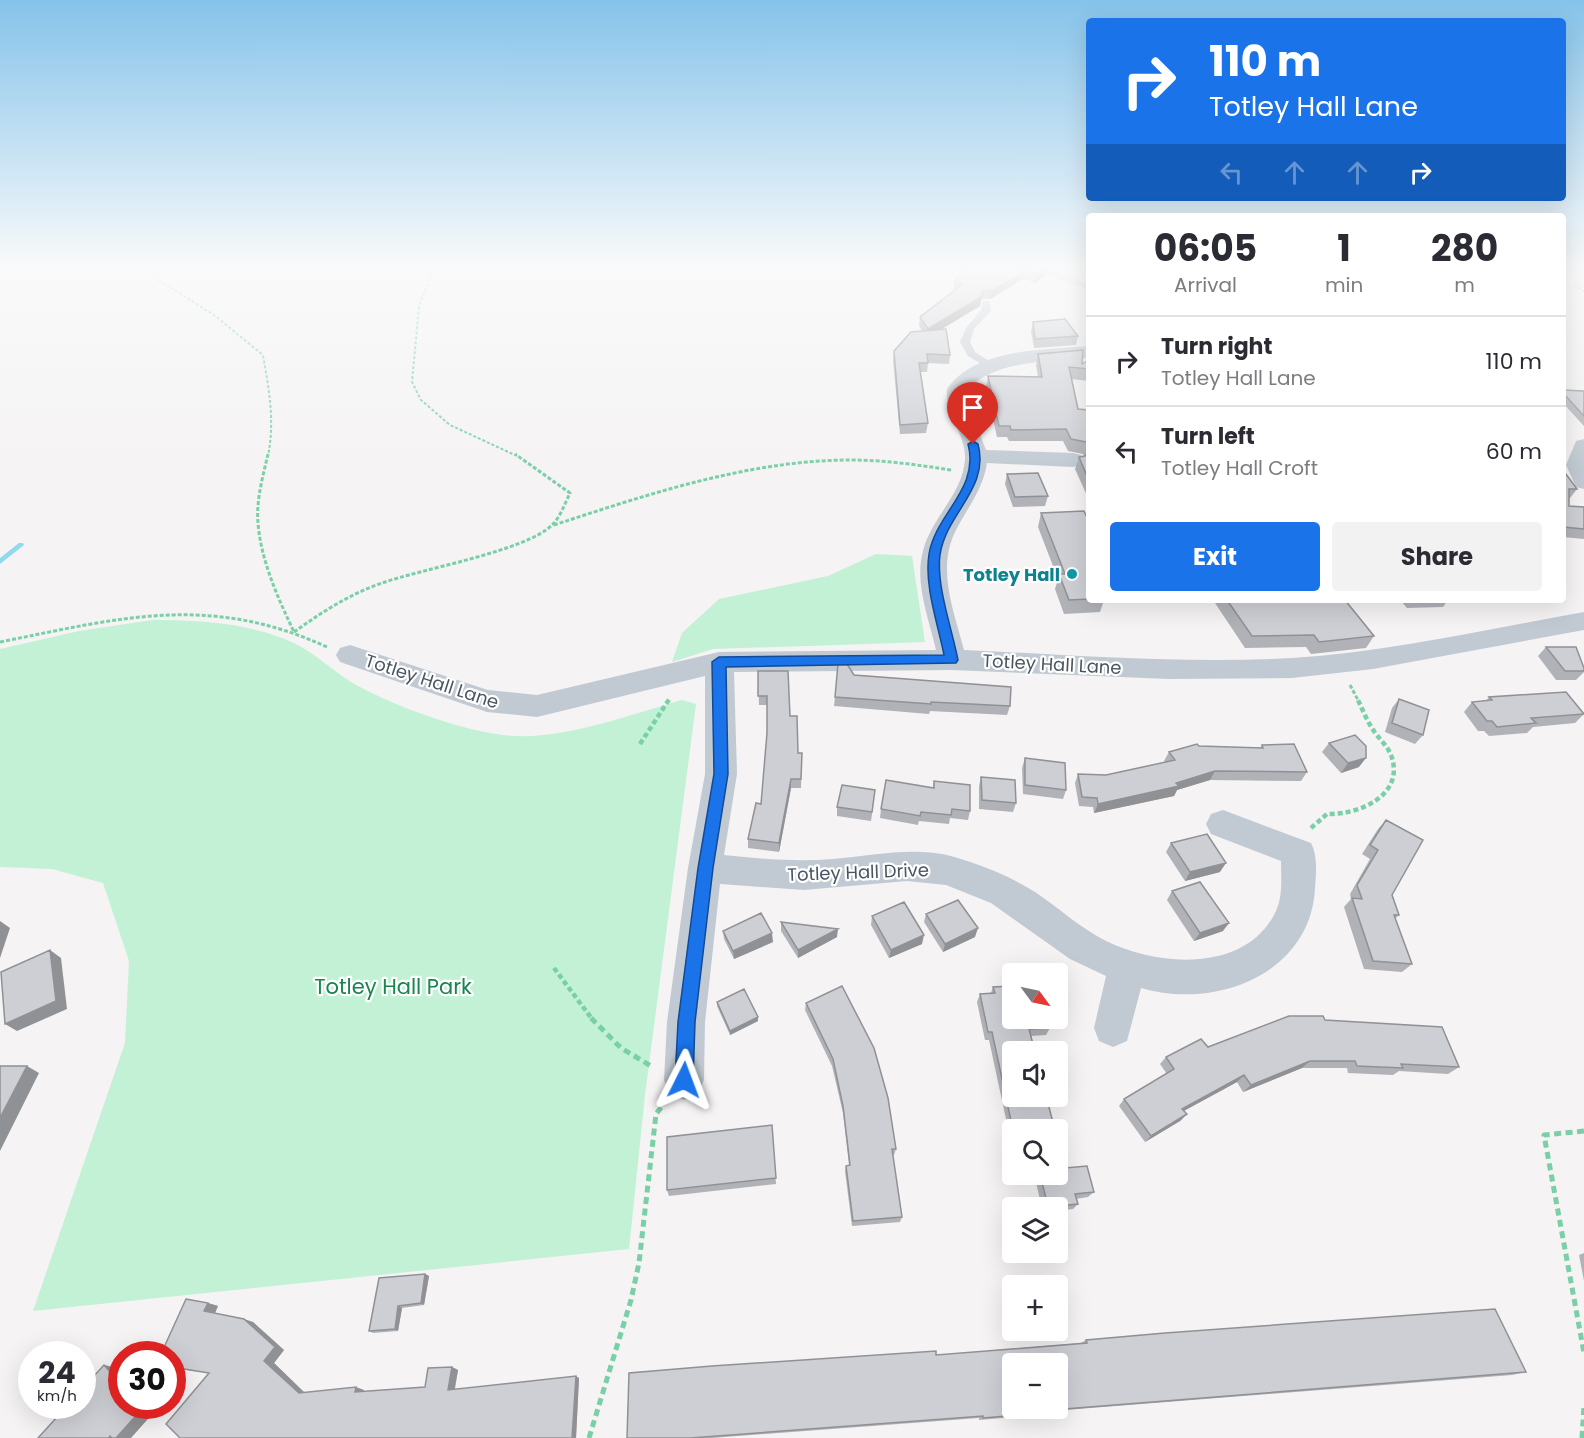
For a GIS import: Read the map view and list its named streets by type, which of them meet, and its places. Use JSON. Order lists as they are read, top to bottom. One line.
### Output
{"streets":{"street":["Totley Hall Lane","Totley Hall Drive"]},"parks":["Totley Hall Park"],"places":["Totley Hall"],"north":"bottom right","page":{"turn":["110 m","Totley Hall Lane"],"eta":["06:05","Arrival","1","min","280","m"],"list":[{"name":"Turn right","note":"Totley Hall Lane","value":"110 m"},{"name":"Turn left","note":"Totley Hall Croft","value":"60 m"}],"buttons":["Exit","Share"],"map_buttons":["+","−"],"speed":"24 km/h","limit":"30"}}
